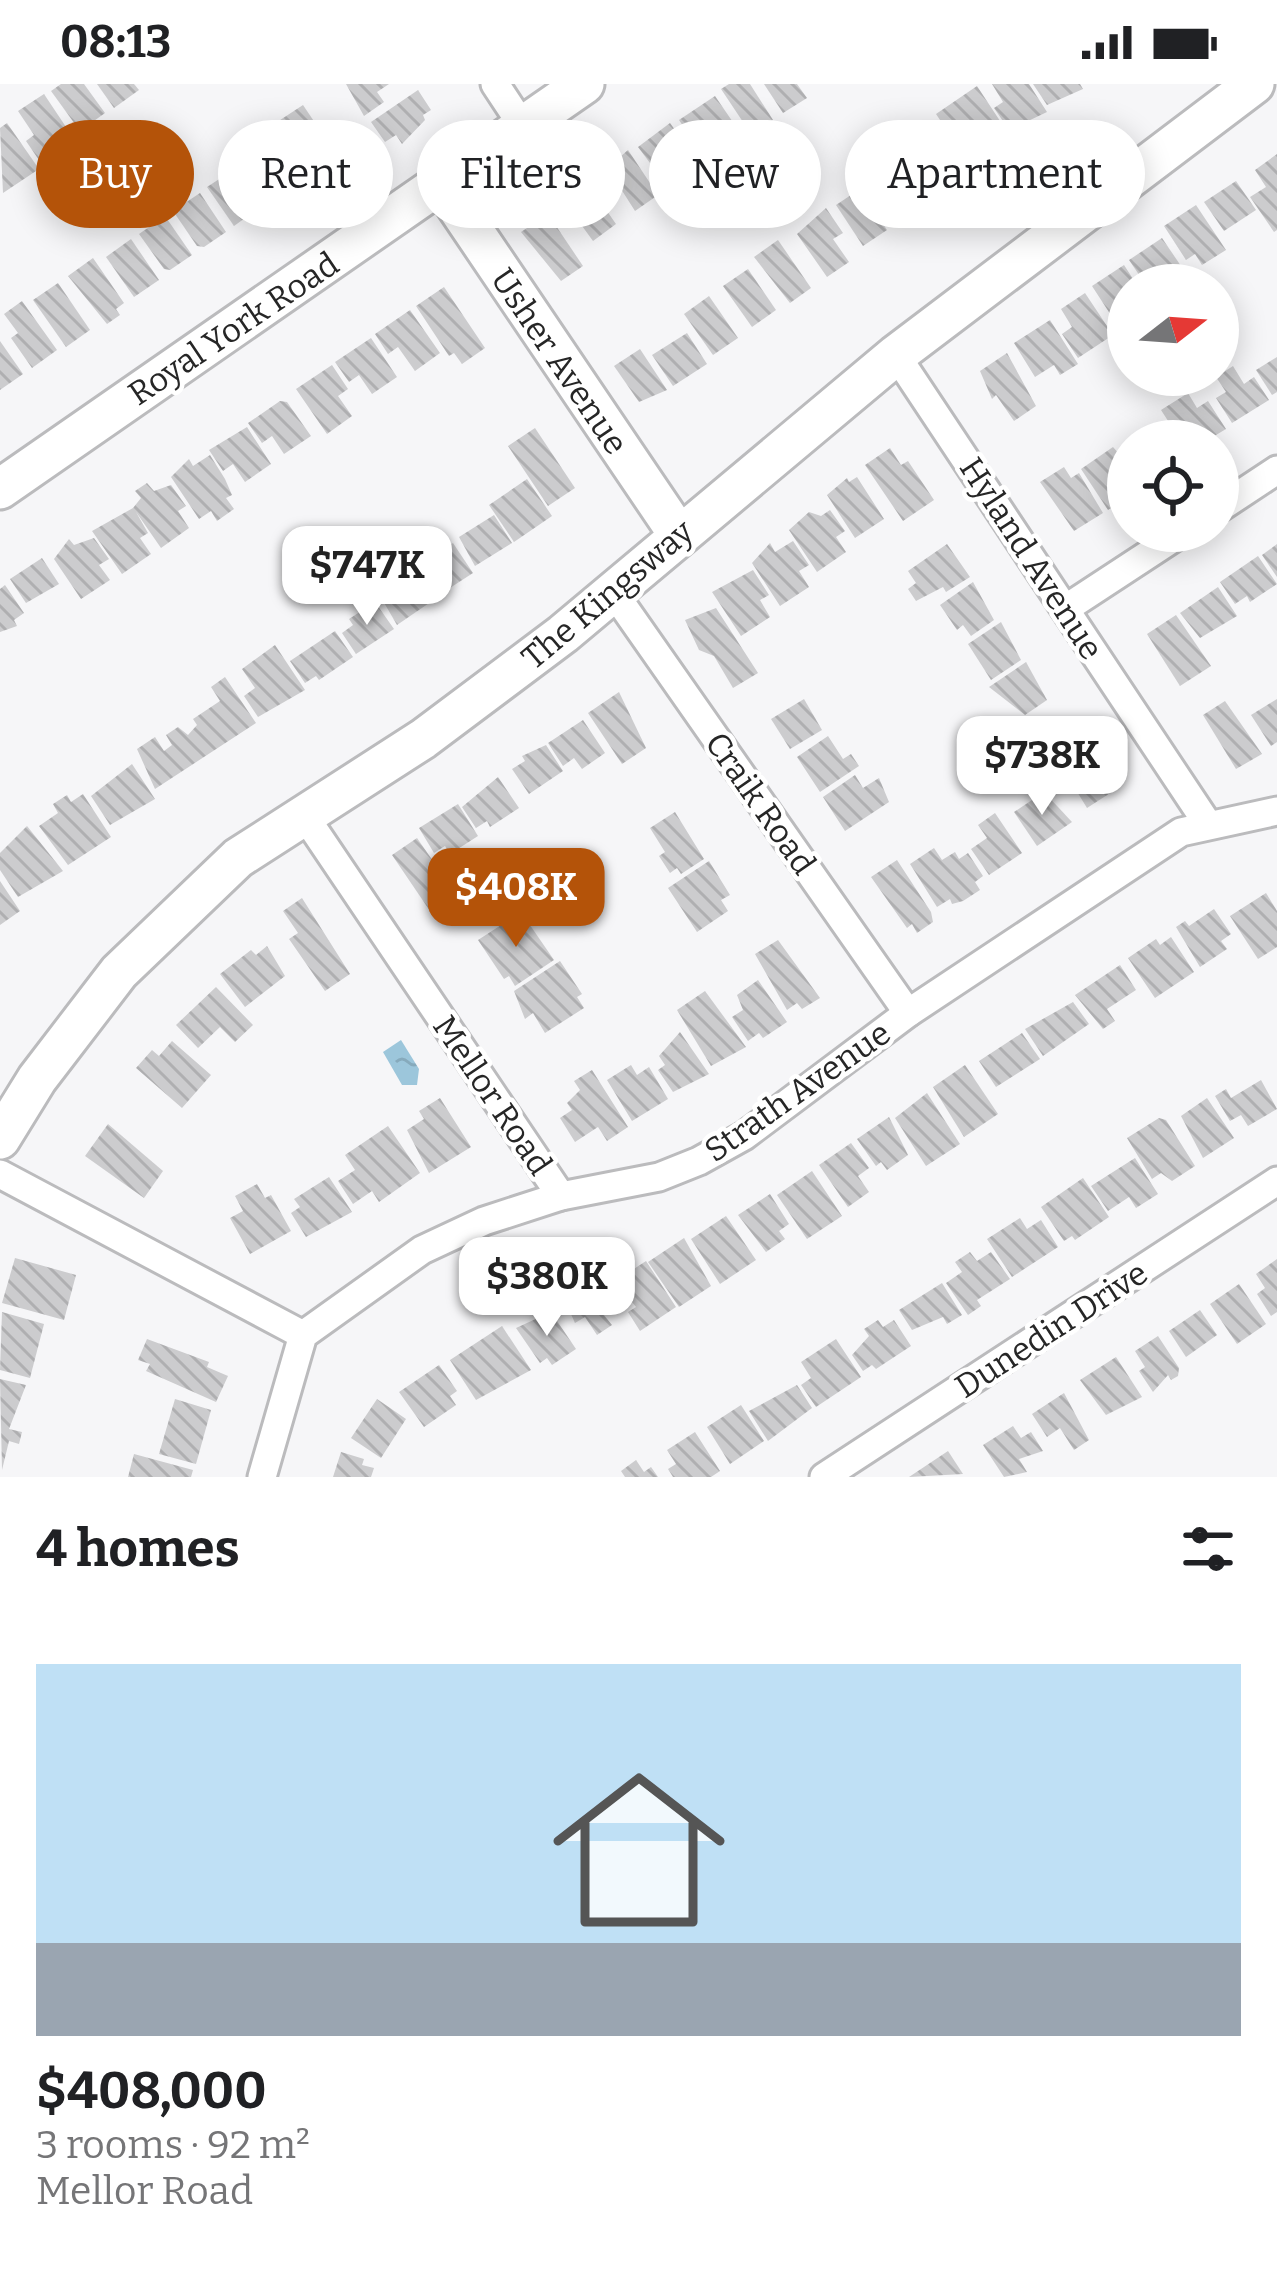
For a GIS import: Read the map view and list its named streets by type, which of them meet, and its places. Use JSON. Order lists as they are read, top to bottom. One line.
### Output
{"streets":{"street":["Royal York Road","Usher Avenue","Hyland Avenue","The Kingsway","Craik Road","Strath Avenue","Mellor Road","Dunedin Drive"]},"crossings":[["Usher Avenue","The Kingsway"],["Hyland Avenue","The Kingsway"],["Hyland Avenue","Strath Avenue"],["The Kingsway","Craik Road"],["The Kingsway","Mellor Road"],["Craik Road","Strath Avenue"],["Strath Avenue","Mellor Road"]],"north":"right","page":{"status":"08:13","chip":["Buy","Rent","Filters","New","Apartment"],"price":["$747K","$738K","$408K","$380K"],"heading":"4 homes","list":[{"name":"$408,000","note":"3 rooms · 92 m² · Mellor Road"}]}}
